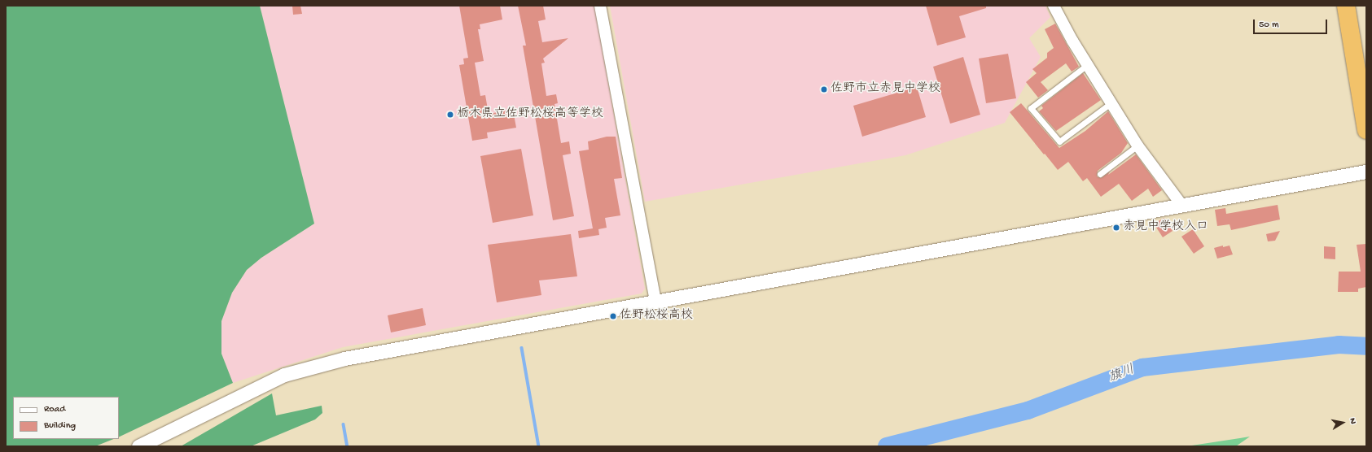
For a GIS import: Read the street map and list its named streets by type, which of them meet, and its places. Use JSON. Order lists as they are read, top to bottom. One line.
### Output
{"water":["旗川"],"places":["佐野市立赤見中学校","栃木県立佐野松桜高等学校","赤見中学校入口","佐野松桜高校"],"legend":["Road","Building"],"scale_bar":"50 m","north":"right"}
